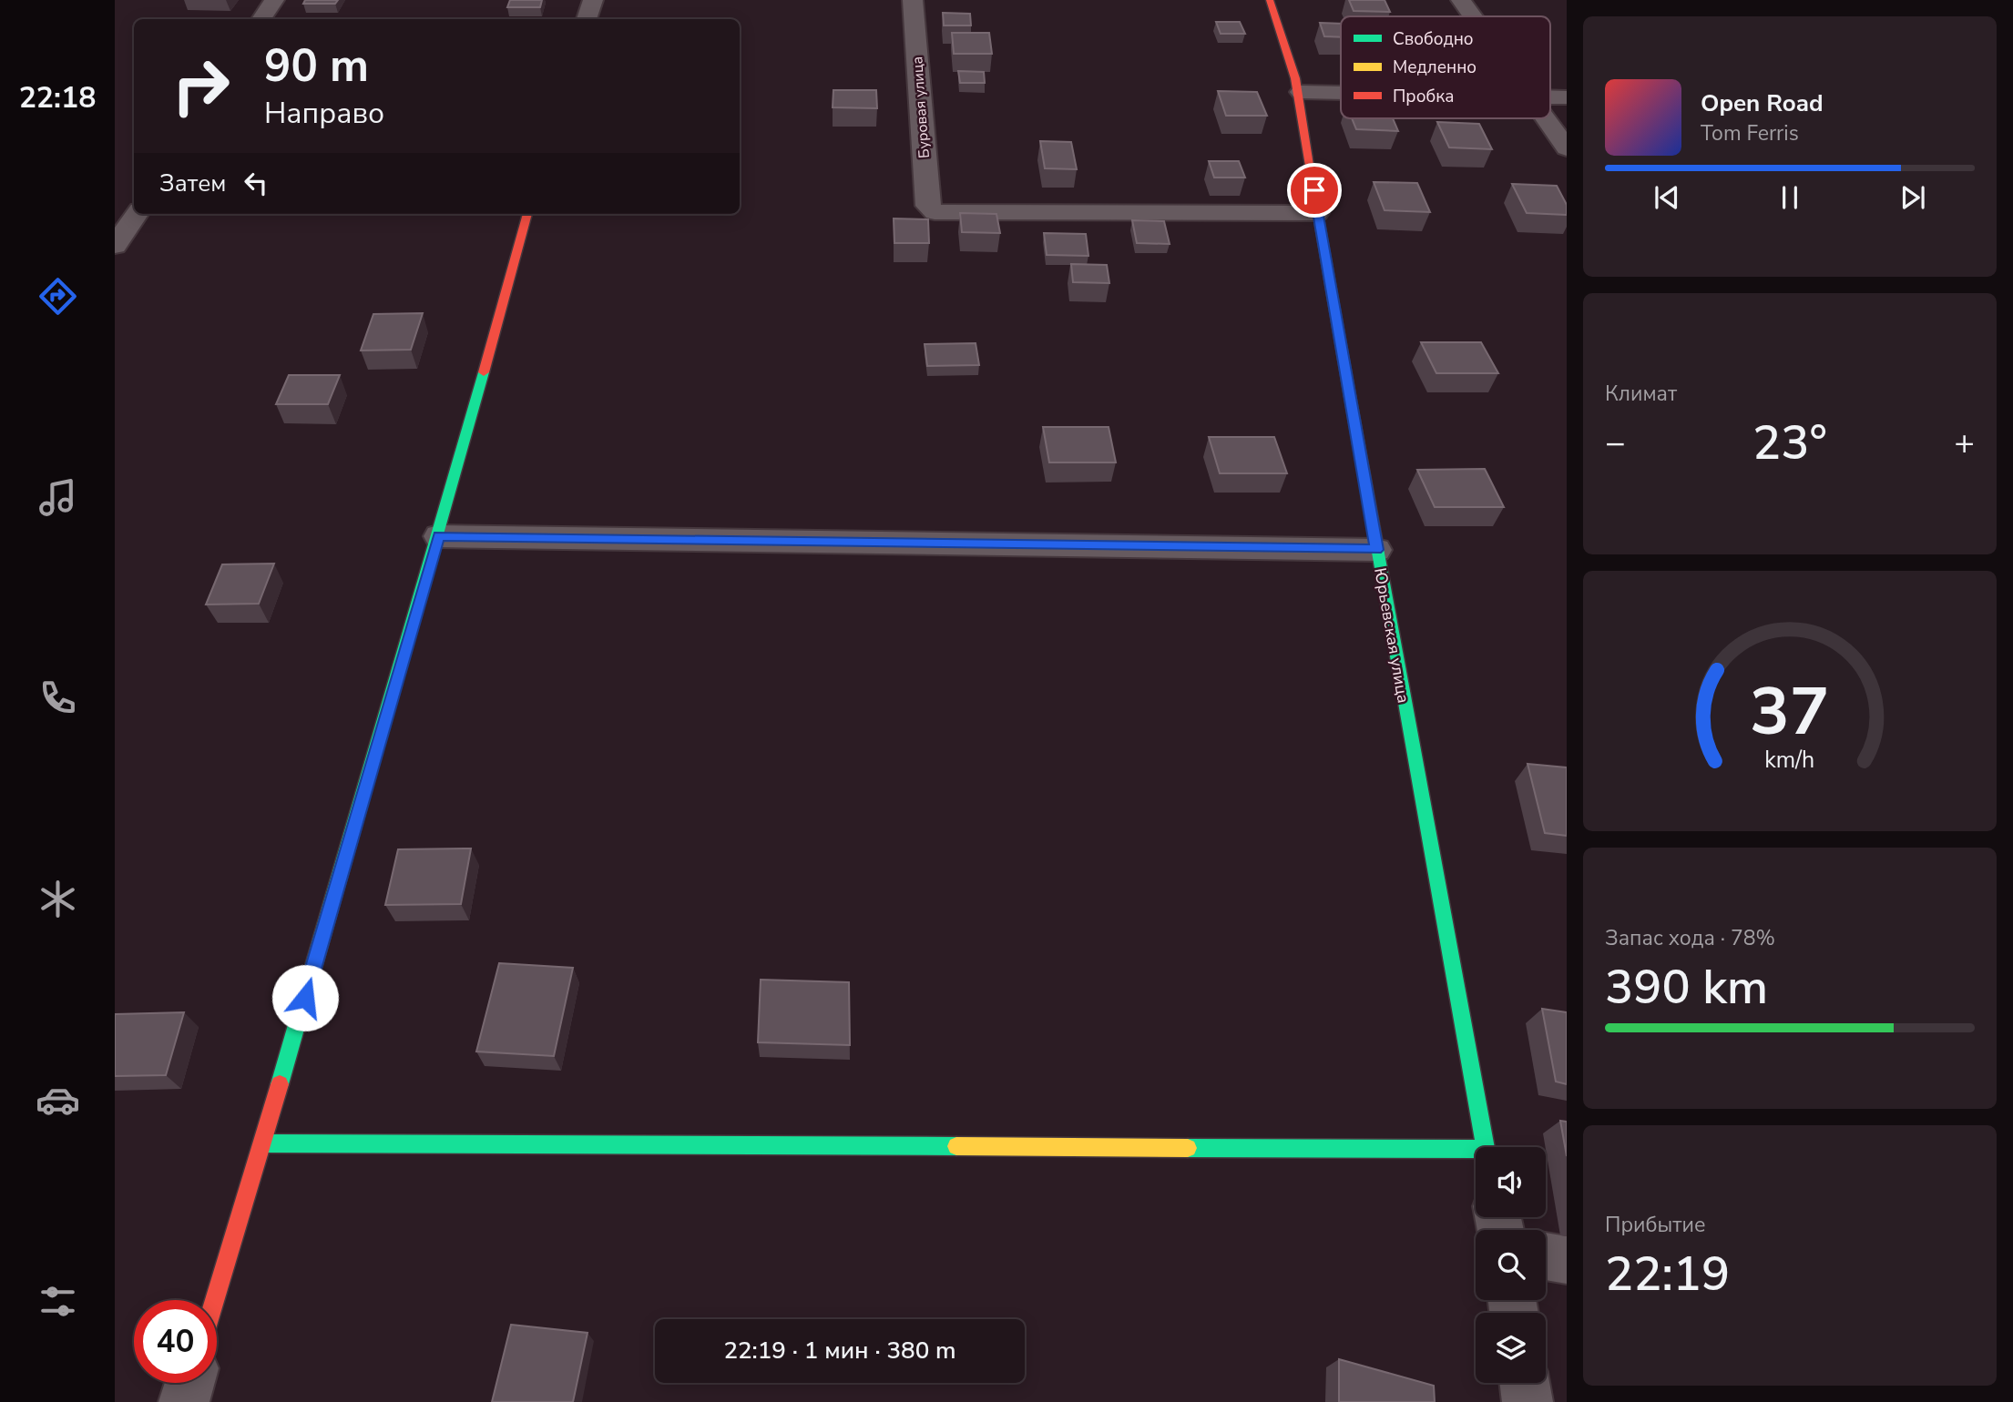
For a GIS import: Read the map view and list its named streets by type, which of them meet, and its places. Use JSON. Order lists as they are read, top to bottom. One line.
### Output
{"streets":{"street":["Буровая улица","Юрьевская улица"]},"crossings":[["Буровая улица","Юрьевская улица"]],"legend":["Свободно","Медленно","Пробка"],"page":{"tabs":"22:18","turn":["90 m","Направо"],"song":["Open Road","Tom Ferris"],"then":"Затем","tile":["Климат",["Запас хода · 78%","390 km"],["Прибытие","22:19"]],"heat":["−","23°","+"],"limit":"40","trip":"22:19 · 1 мин · 380 m","gauge":["37","km/h"]}}
